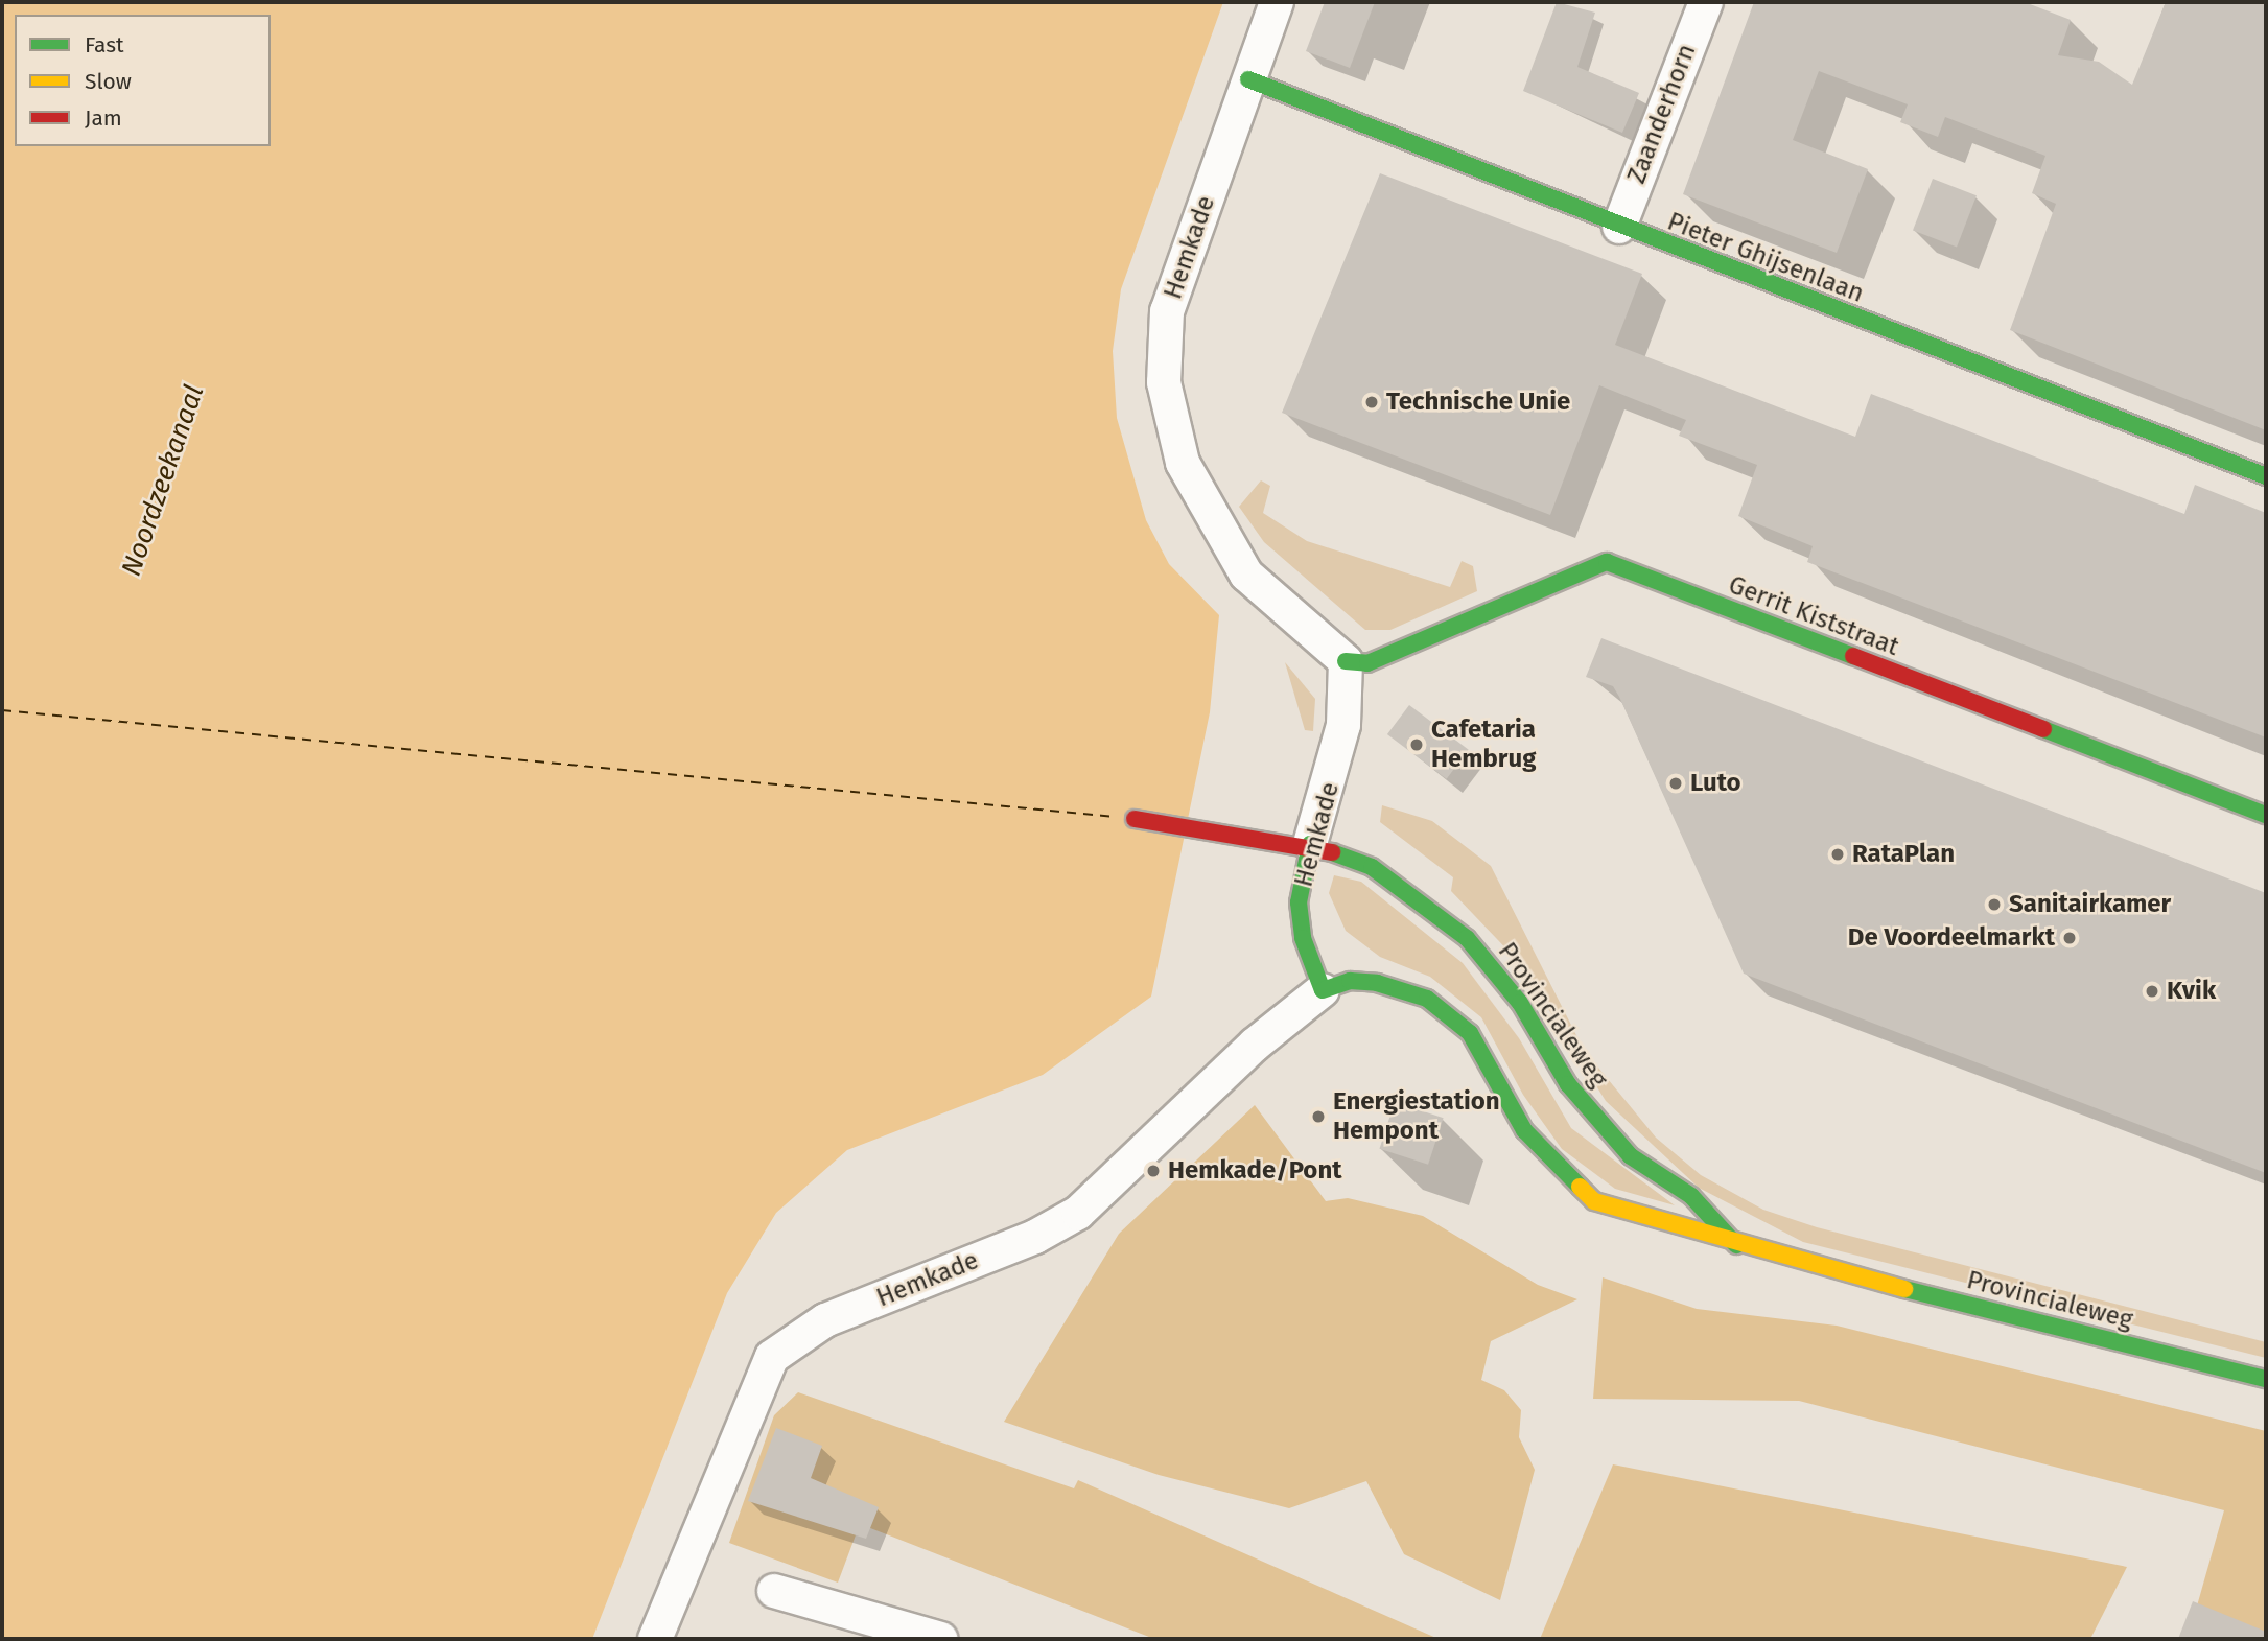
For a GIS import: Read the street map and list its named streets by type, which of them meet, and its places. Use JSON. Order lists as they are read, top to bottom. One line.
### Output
{"streets":{"street":["Zaanderhorn","Hemkade","Pieter Ghijsenlaan","Gerrit Kiststraat","Provincialeweg"]},"crossings":[["Zaanderhorn","Pieter Ghijsenlaan"],["Hemkade","Pieter Ghijsenlaan"],["Hemkade","Gerrit Kiststraat"],["Hemkade","Provincialeweg"]],"water":["Noordzeekanaal"],"places":["Technische Unie","Cafetaria Hembrug","Luto","RataPlan","Sanitairkamer","De Voordeelmarkt","Kvik","Energiestation Hempont","Hemkade/Pont"],"legend":["Fast","Slow","Jam"]}
